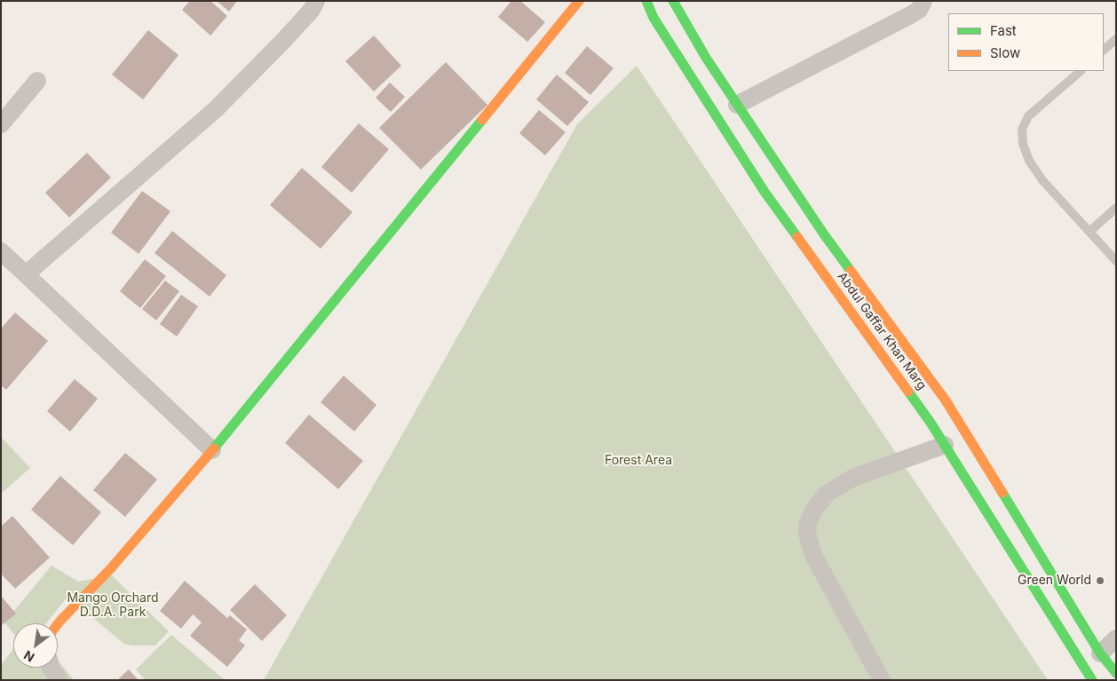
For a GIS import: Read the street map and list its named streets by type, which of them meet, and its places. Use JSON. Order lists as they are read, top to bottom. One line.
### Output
{"streets":{"main road":["Abdul Gaffar Khan Marg"]},"parks":["Forest Area","Mango Orchard D.D.A. Park"],"places":["Green World"],"legend":["Fast","Slow"],"north":"bottom left"}
